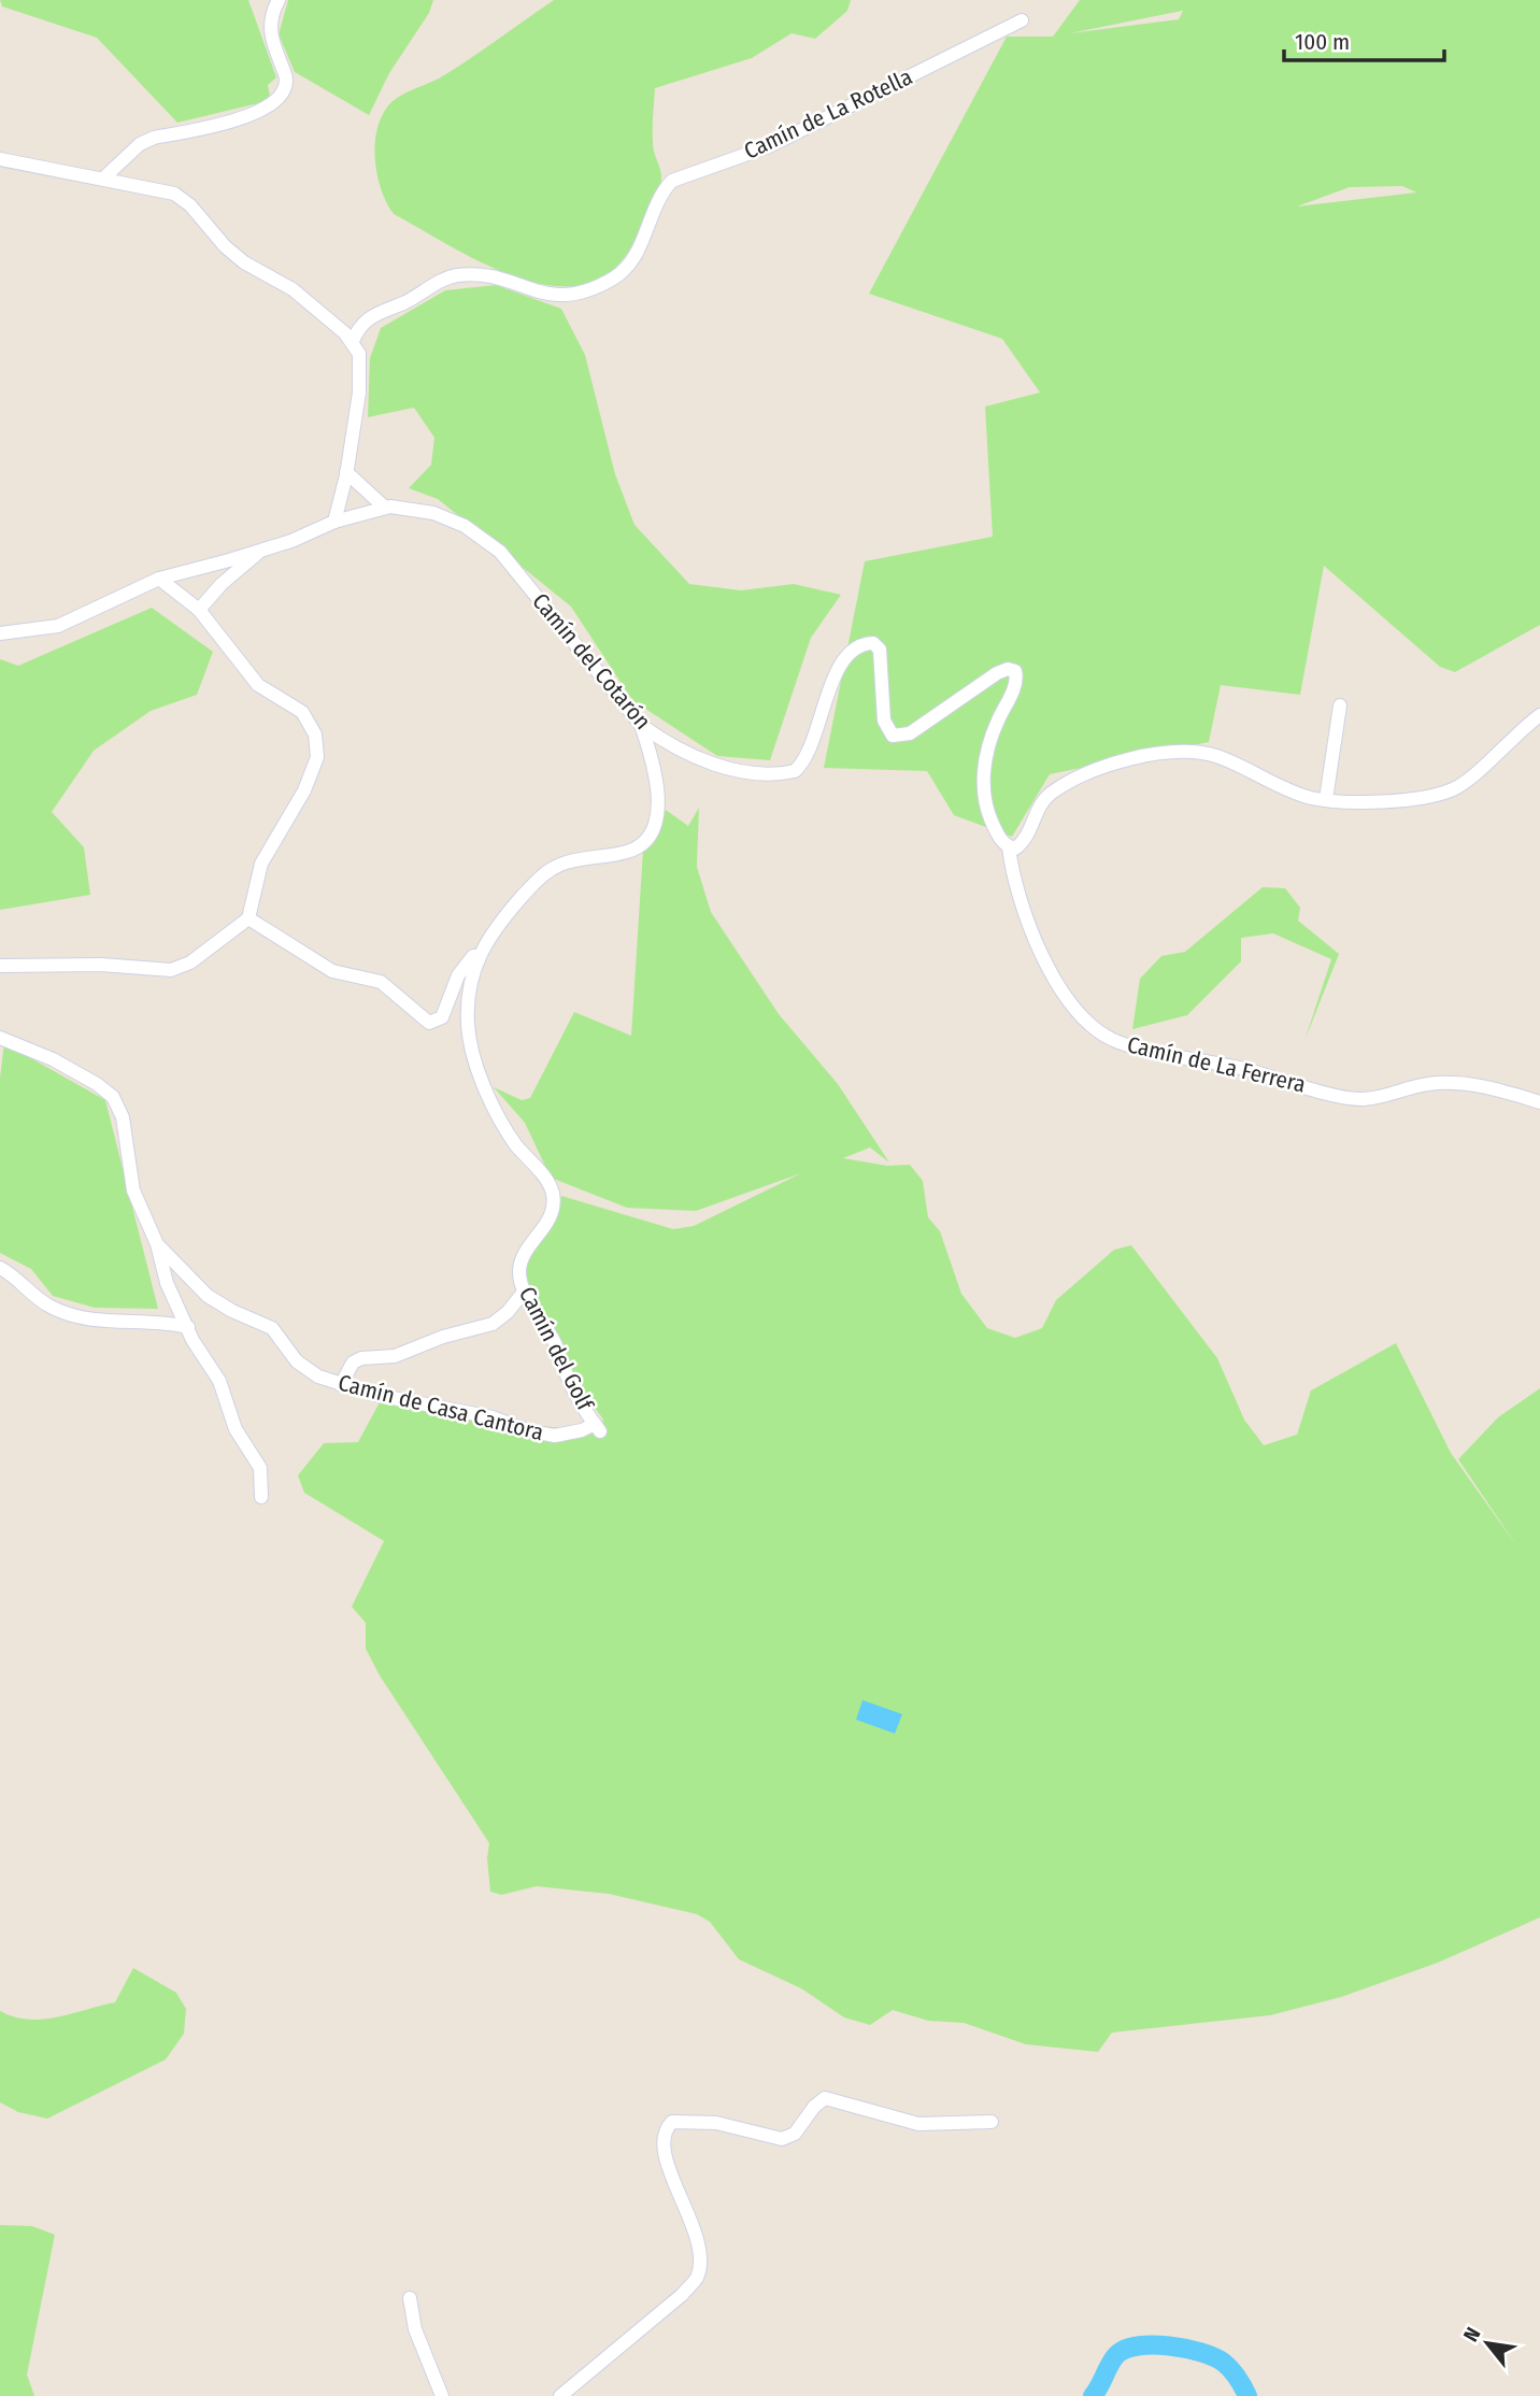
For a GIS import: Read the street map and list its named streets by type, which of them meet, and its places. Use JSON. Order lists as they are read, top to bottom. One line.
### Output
{"streets":{"street":["Camín de La Rotella","Camín del Cotarón","Camín de La Ferrera","Camín del Golf","Camín de Casa Cantora"]},"crossings":[["Camín del Cotarón","Camín de La Ferrera"],["Camín del Cotarón","Camín del Golf"],["Camín del Golf","Camín de Casa Cantora"]],"scale_bar":"100 m","north":"top left"}
